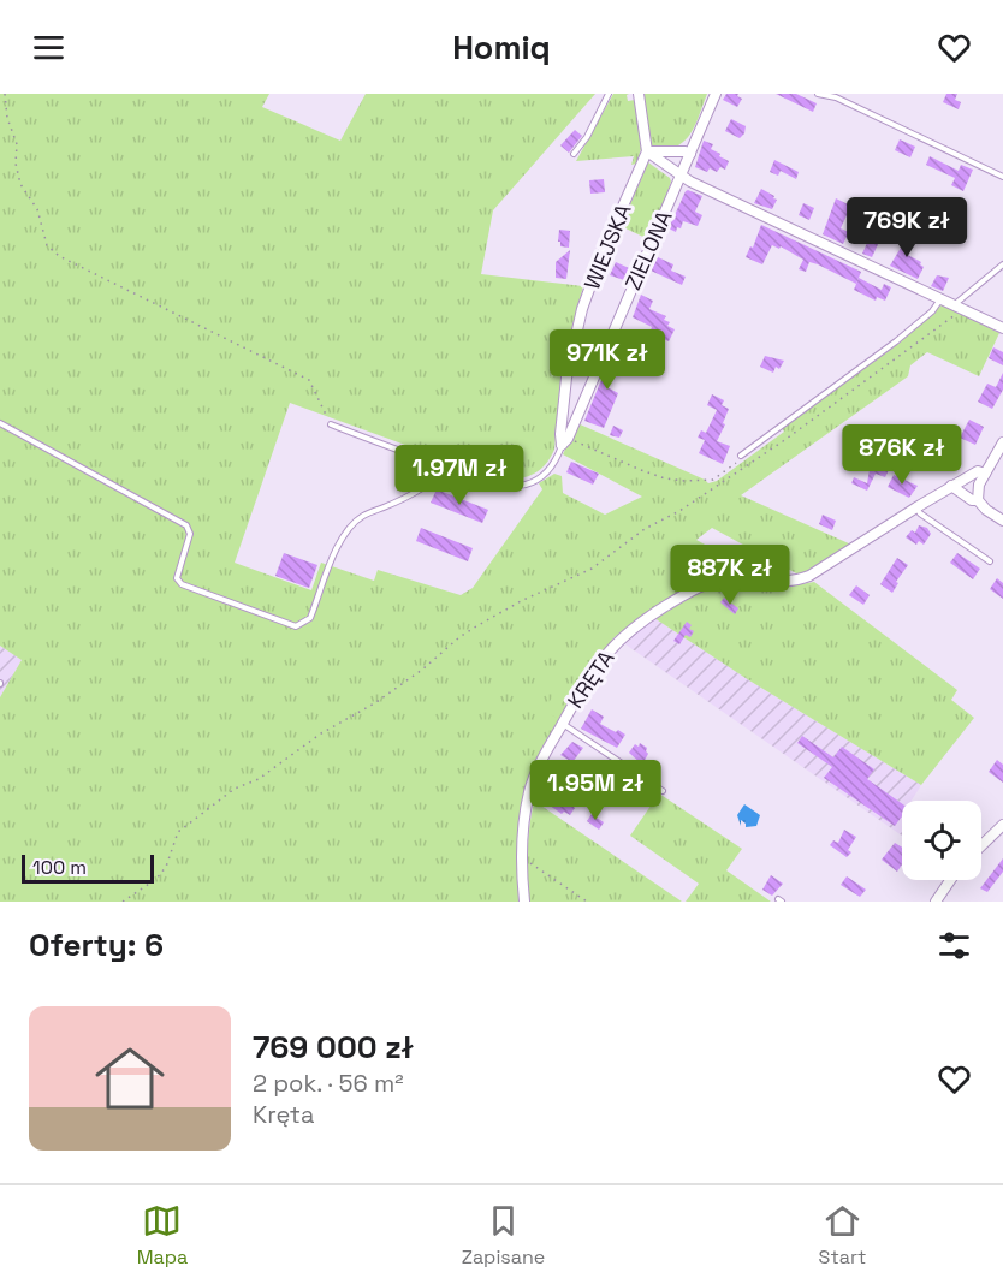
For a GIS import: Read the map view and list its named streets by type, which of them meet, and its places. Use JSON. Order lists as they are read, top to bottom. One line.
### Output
{"streets":{"street":["WIEJSKA","ZIELONA","KRĘTA"]},"crossings":[["WIEJSKA","ZIELONA"]],"scale_bar":"100 m","page":{"header":"Homiq","price":["769K zł","971K zł","876K zł","1.97M zł","887K zł","1.95M zł"],"scale":"100 m","heading":"Oferty: 6","list":[{"name":"769 000 zł","note":"2 pok. · 56 m² · Kręta"}],"tabs":["Mapa","Zapisane","Start"]}}
